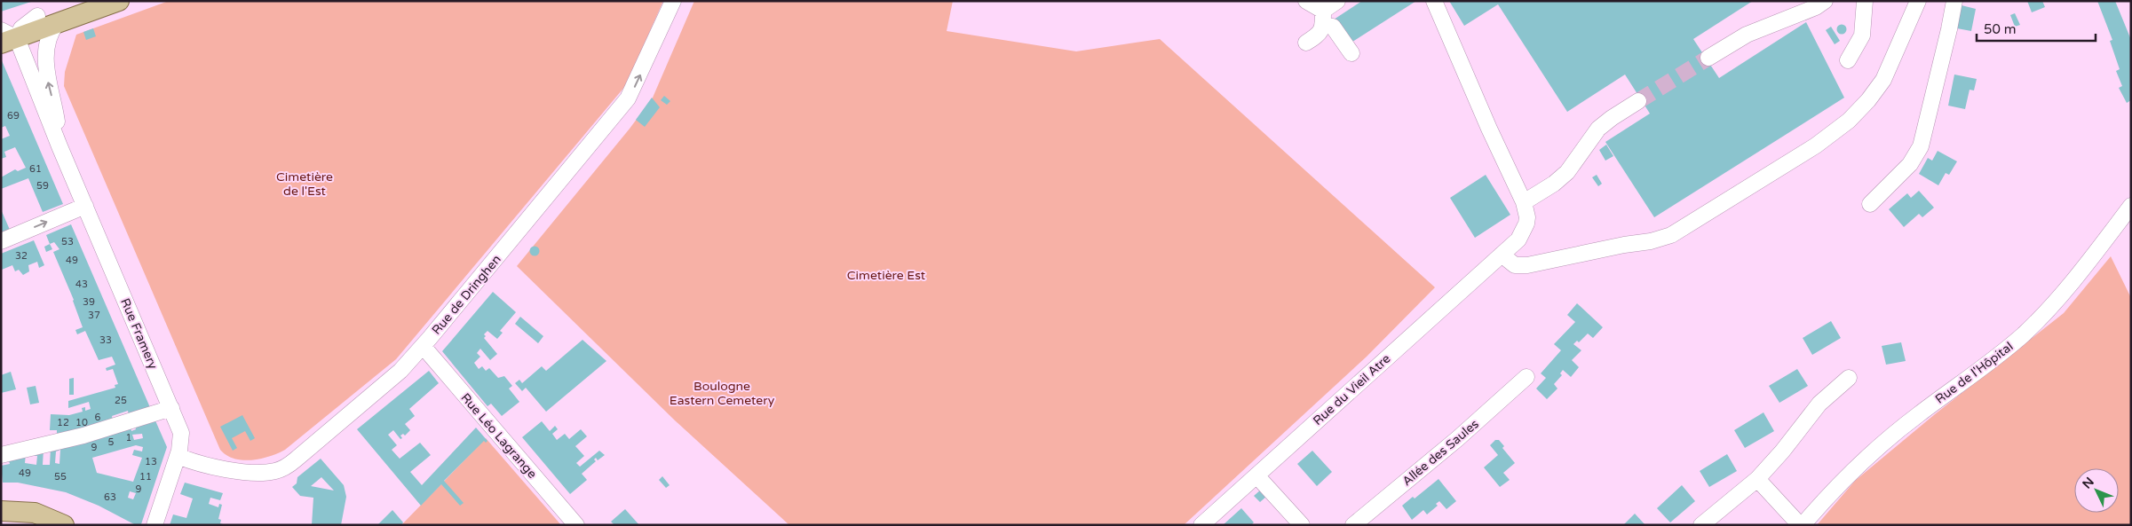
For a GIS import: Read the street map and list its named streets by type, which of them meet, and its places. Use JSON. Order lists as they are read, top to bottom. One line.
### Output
{"streets":{"street":["Rue de Dringhen","Rue Framery","Rue de l'Hôpital","Rue du Vieil Atre","Rue Léo Lagrange","Allée des Saules"]},"crossings":[["Rue de Dringhen","Rue Framery"],["Rue de Dringhen","Rue Léo Lagrange"]],"one_way":["Rue de Dringhen"],"parks":["Cimetière de l'Est","Cimetière Est","Boulogne Eastern Cemetery"],"house_numbers":["69","61","59","53","32","49","43","39","37","33","25","6","12","10","1","5","9","13","49","55","11","9","63"],"scale_bar":"50 m","north":"top left"}
